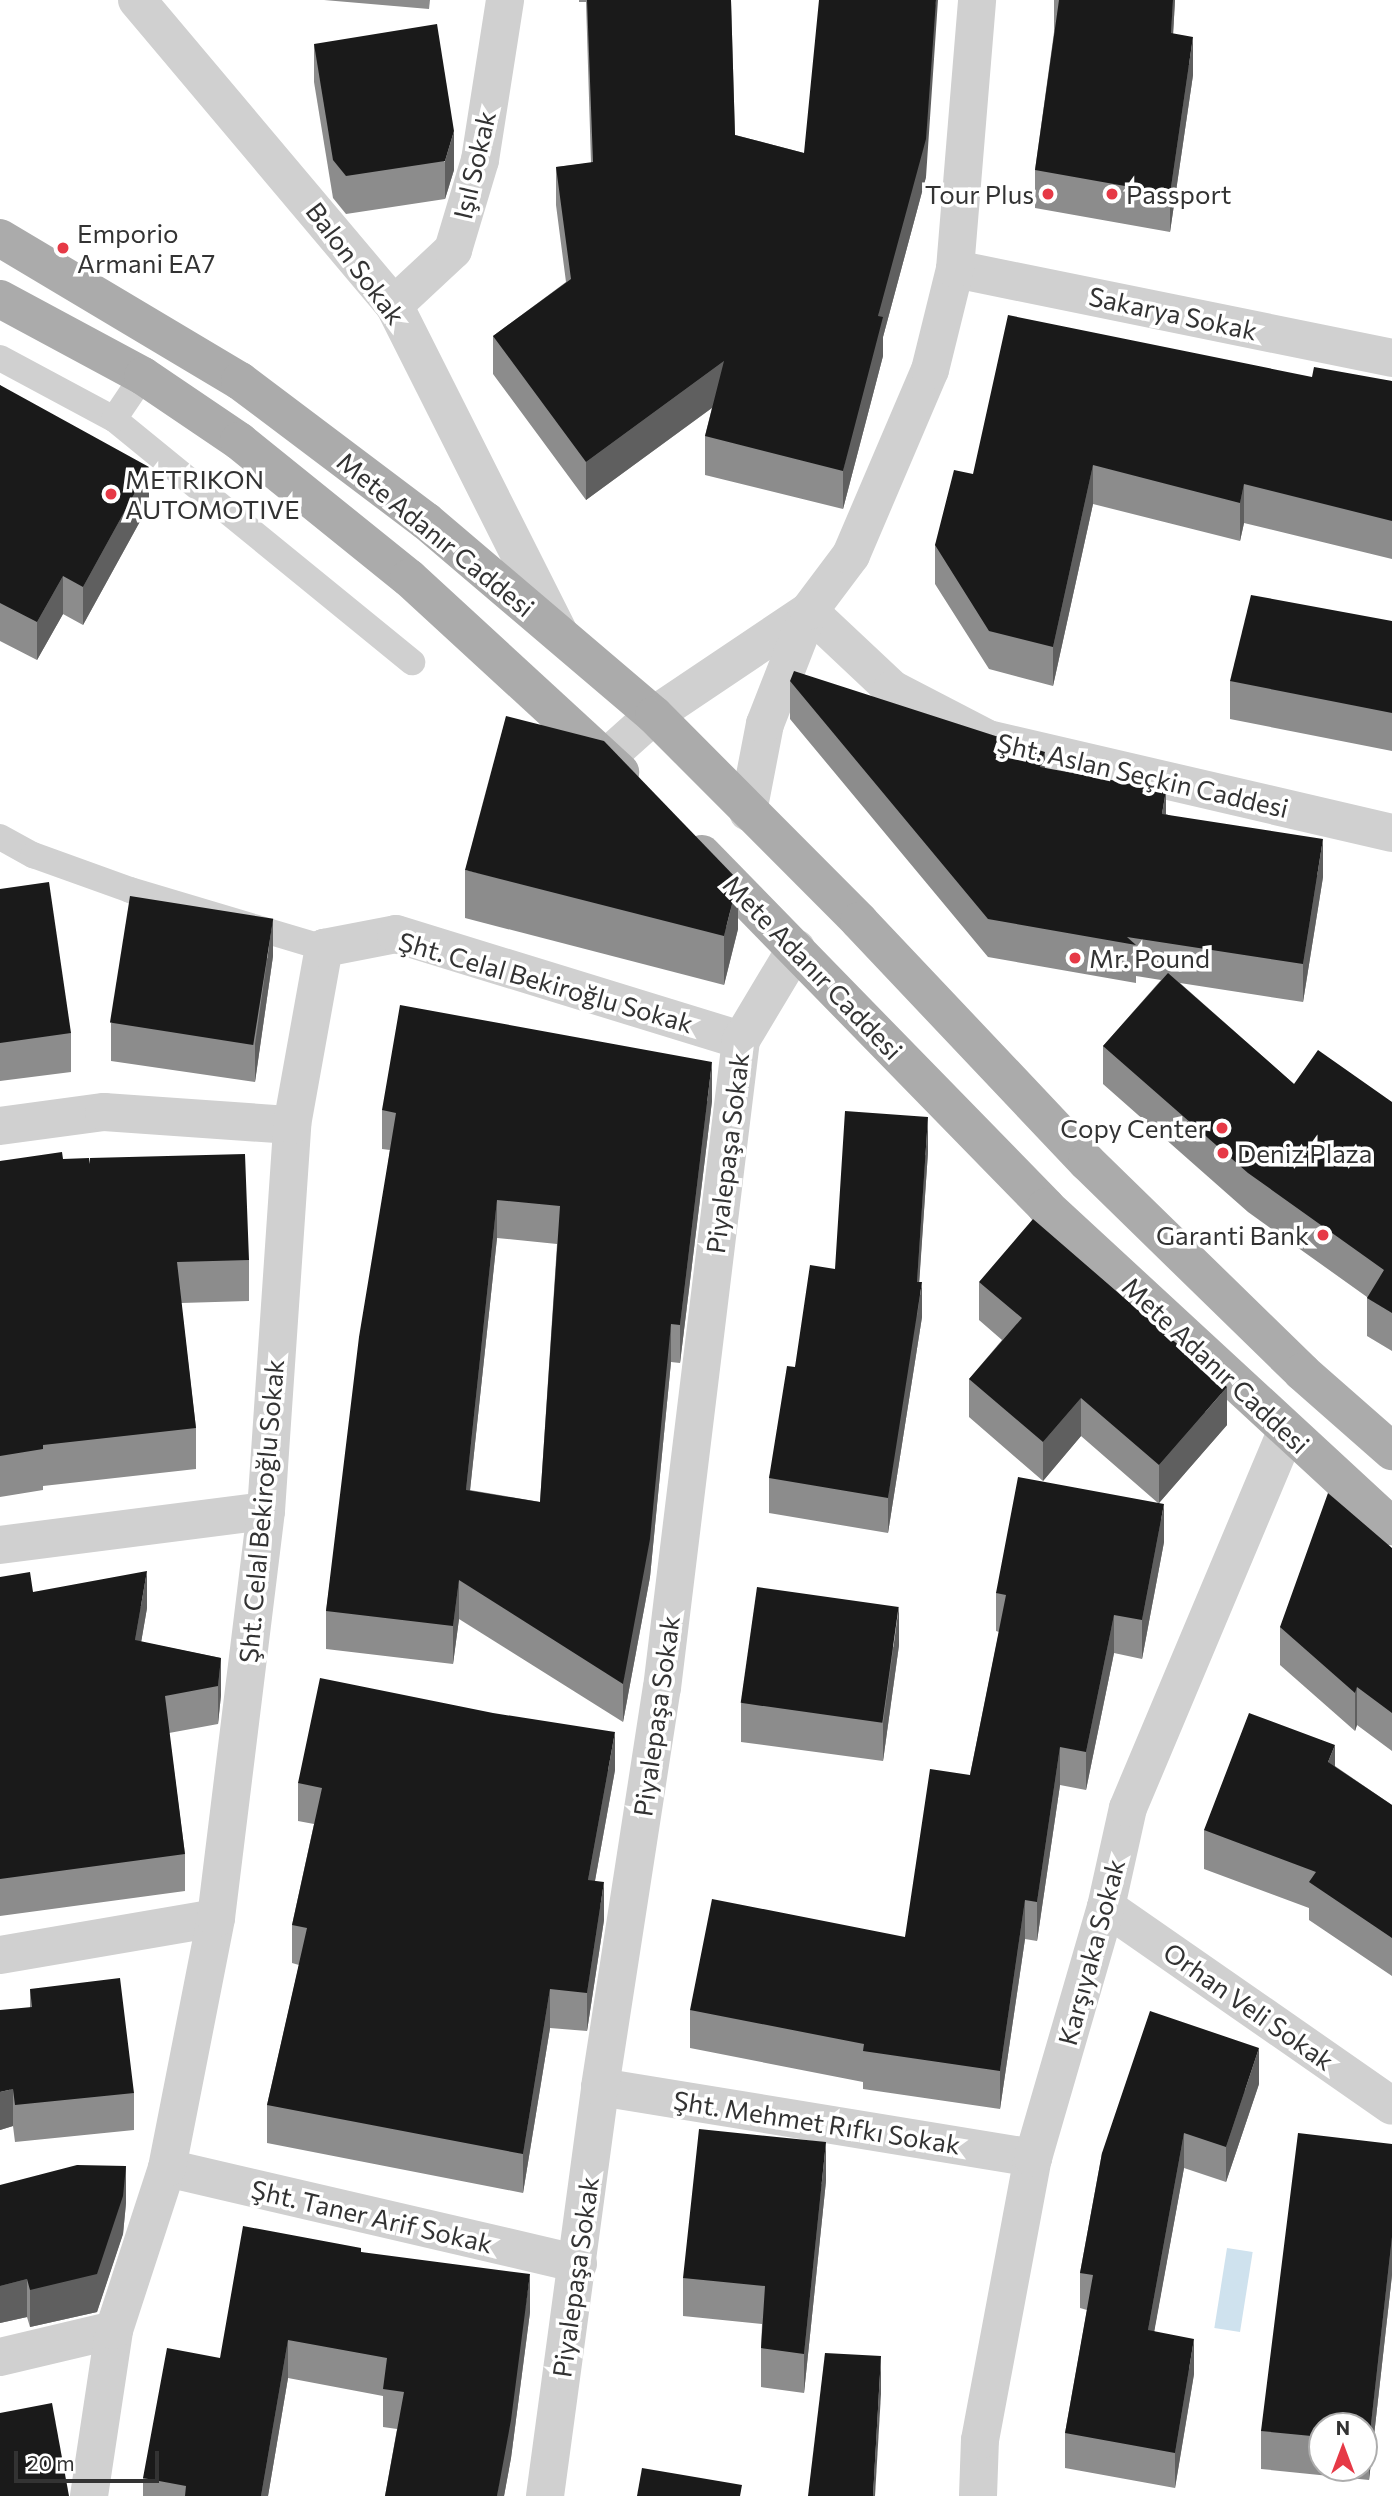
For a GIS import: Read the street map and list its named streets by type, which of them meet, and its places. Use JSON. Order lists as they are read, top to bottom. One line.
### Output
{"streets":{"main road":["Mete Adanır Caddesi"],"street":["Işıl Sokak","Balon Sokak","Sakarya Sokak","Şht. Aslan Seçkin Caddesi","Şht. Celal Bekiroğlu Sokak","Piyalepaşa Sokak","Karşıyaka Sokak","Orhan Veli Sokak","Şht. Mehmet Rıfkı Sokak","Şht. Taner Arif Sokak"]},"crossings":[["Işıl Sokak","Balon Sokak"],["Balon Sokak","Mete Adanır Caddesi"],["Mete Adanır Caddesi","Piyalepaşa Sokak"],["Mete Adanır Caddesi","Karşıyaka Sokak"],["Şht. Celal Bekiroğlu Sokak","Piyalepaşa Sokak"],["Şht. Celal Bekiroğlu Sokak","Şht. Taner Arif Sokak"],["Piyalepaşa Sokak","Şht. Mehmet Rıfkı Sokak"],["Piyalepaşa Sokak","Şht. Taner Arif Sokak"],["Karşıyaka Sokak","Orhan Veli Sokak"],["Karşıyaka Sokak","Şht. Mehmet Rıfkı Sokak"]],"places":["Tour Plus","Passport","Emporio Armani EA7","METRIKON AUTOMOTIVE","Mr. Pound","Copy Center","Deniz Plaza","Garanti Bank"],"scale_bar":"20 m","north":"top"}
